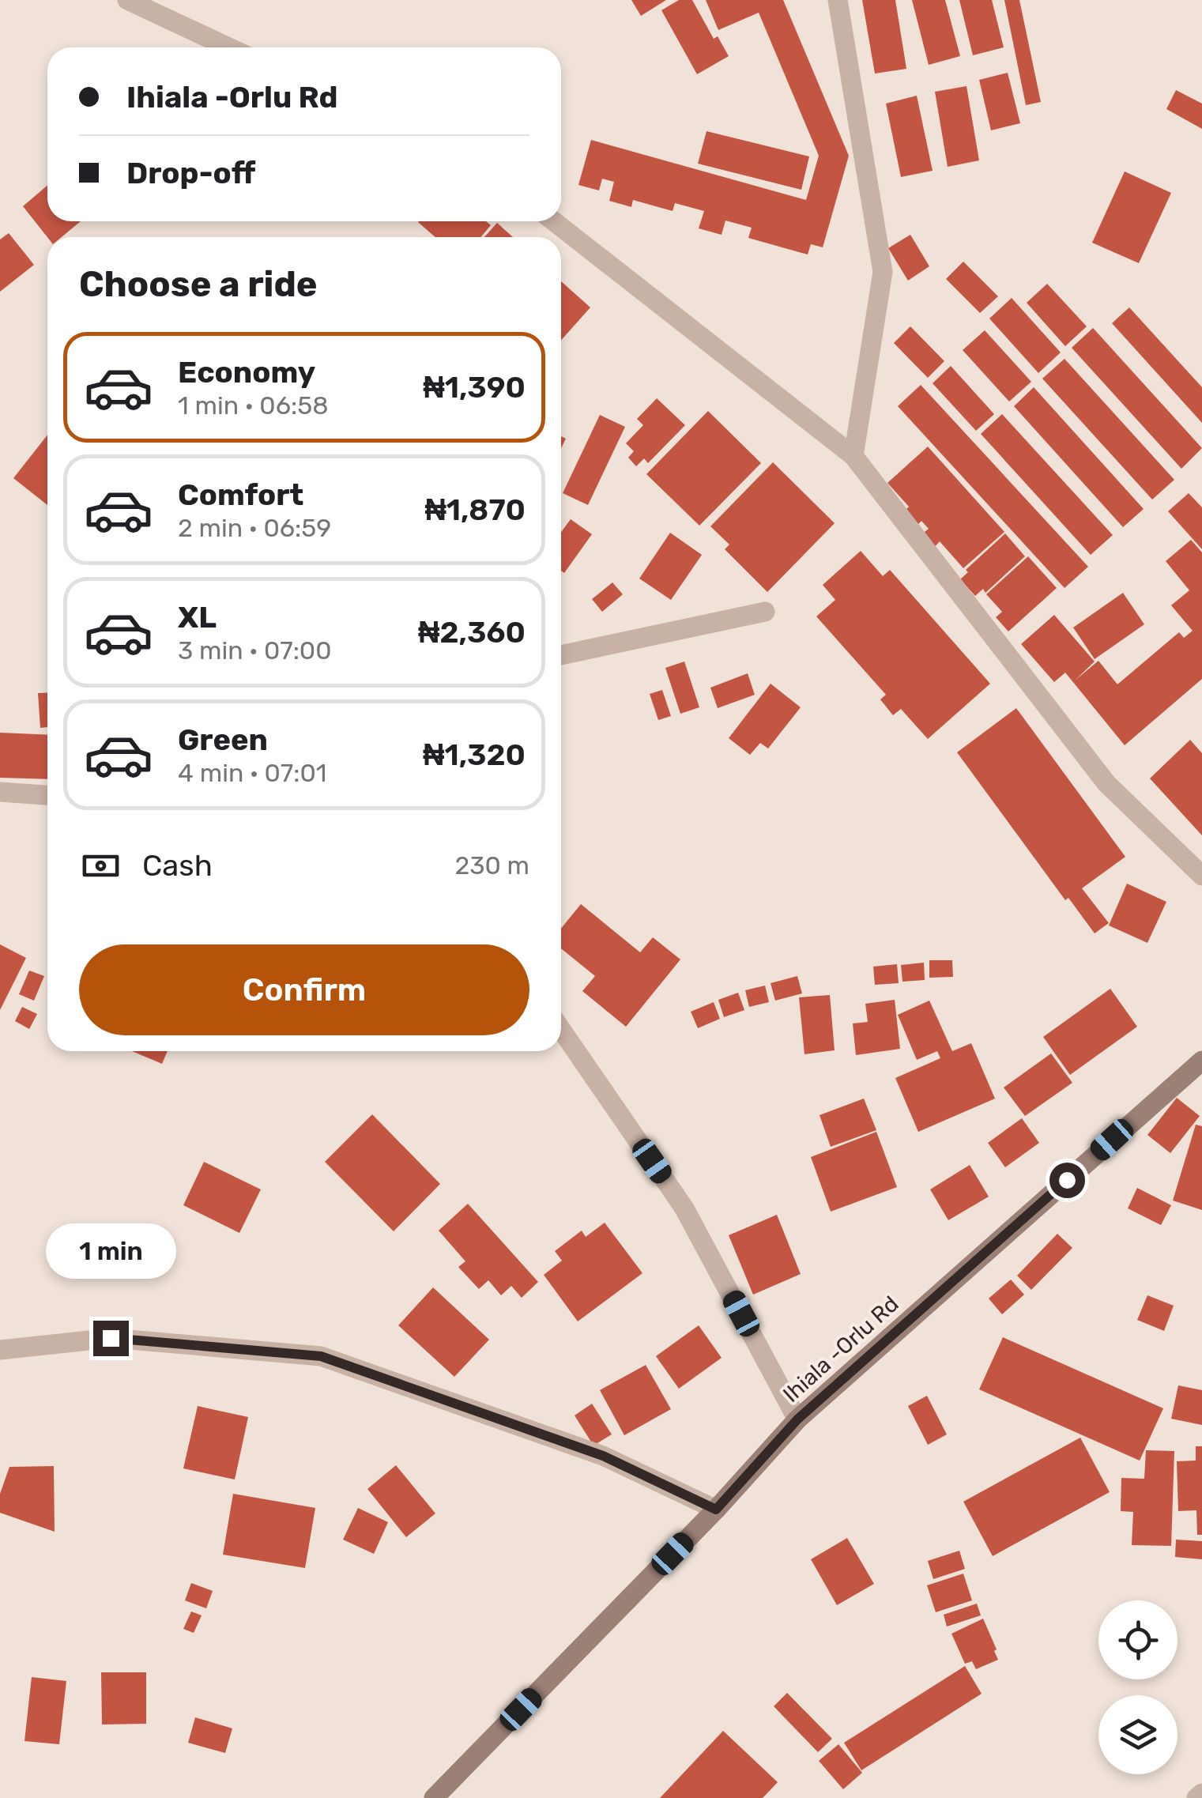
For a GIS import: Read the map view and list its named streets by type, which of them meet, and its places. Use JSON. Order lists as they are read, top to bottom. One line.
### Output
{"streets":{"main road":["Ihiala -Orlu Rd"]},"page":{"banner":["Ihiala -Orlu Rd","Drop-off"],"heading":"Choose a ride","list":[{"name":"Economy","note":"1 min · 06:58","value":"₦1,390"},{"name":"Comfort","note":"2 min · 06:59","value":"₦1,870"},{"name":"XL","note":"3 min · 07:00","value":"₦2,360"},{"name":"Green","note":"4 min · 07:01","value":"₦1,320"}],"pay":["Cash","230 m"],"buttons":"Confirm","bubble":"1 min"}}
